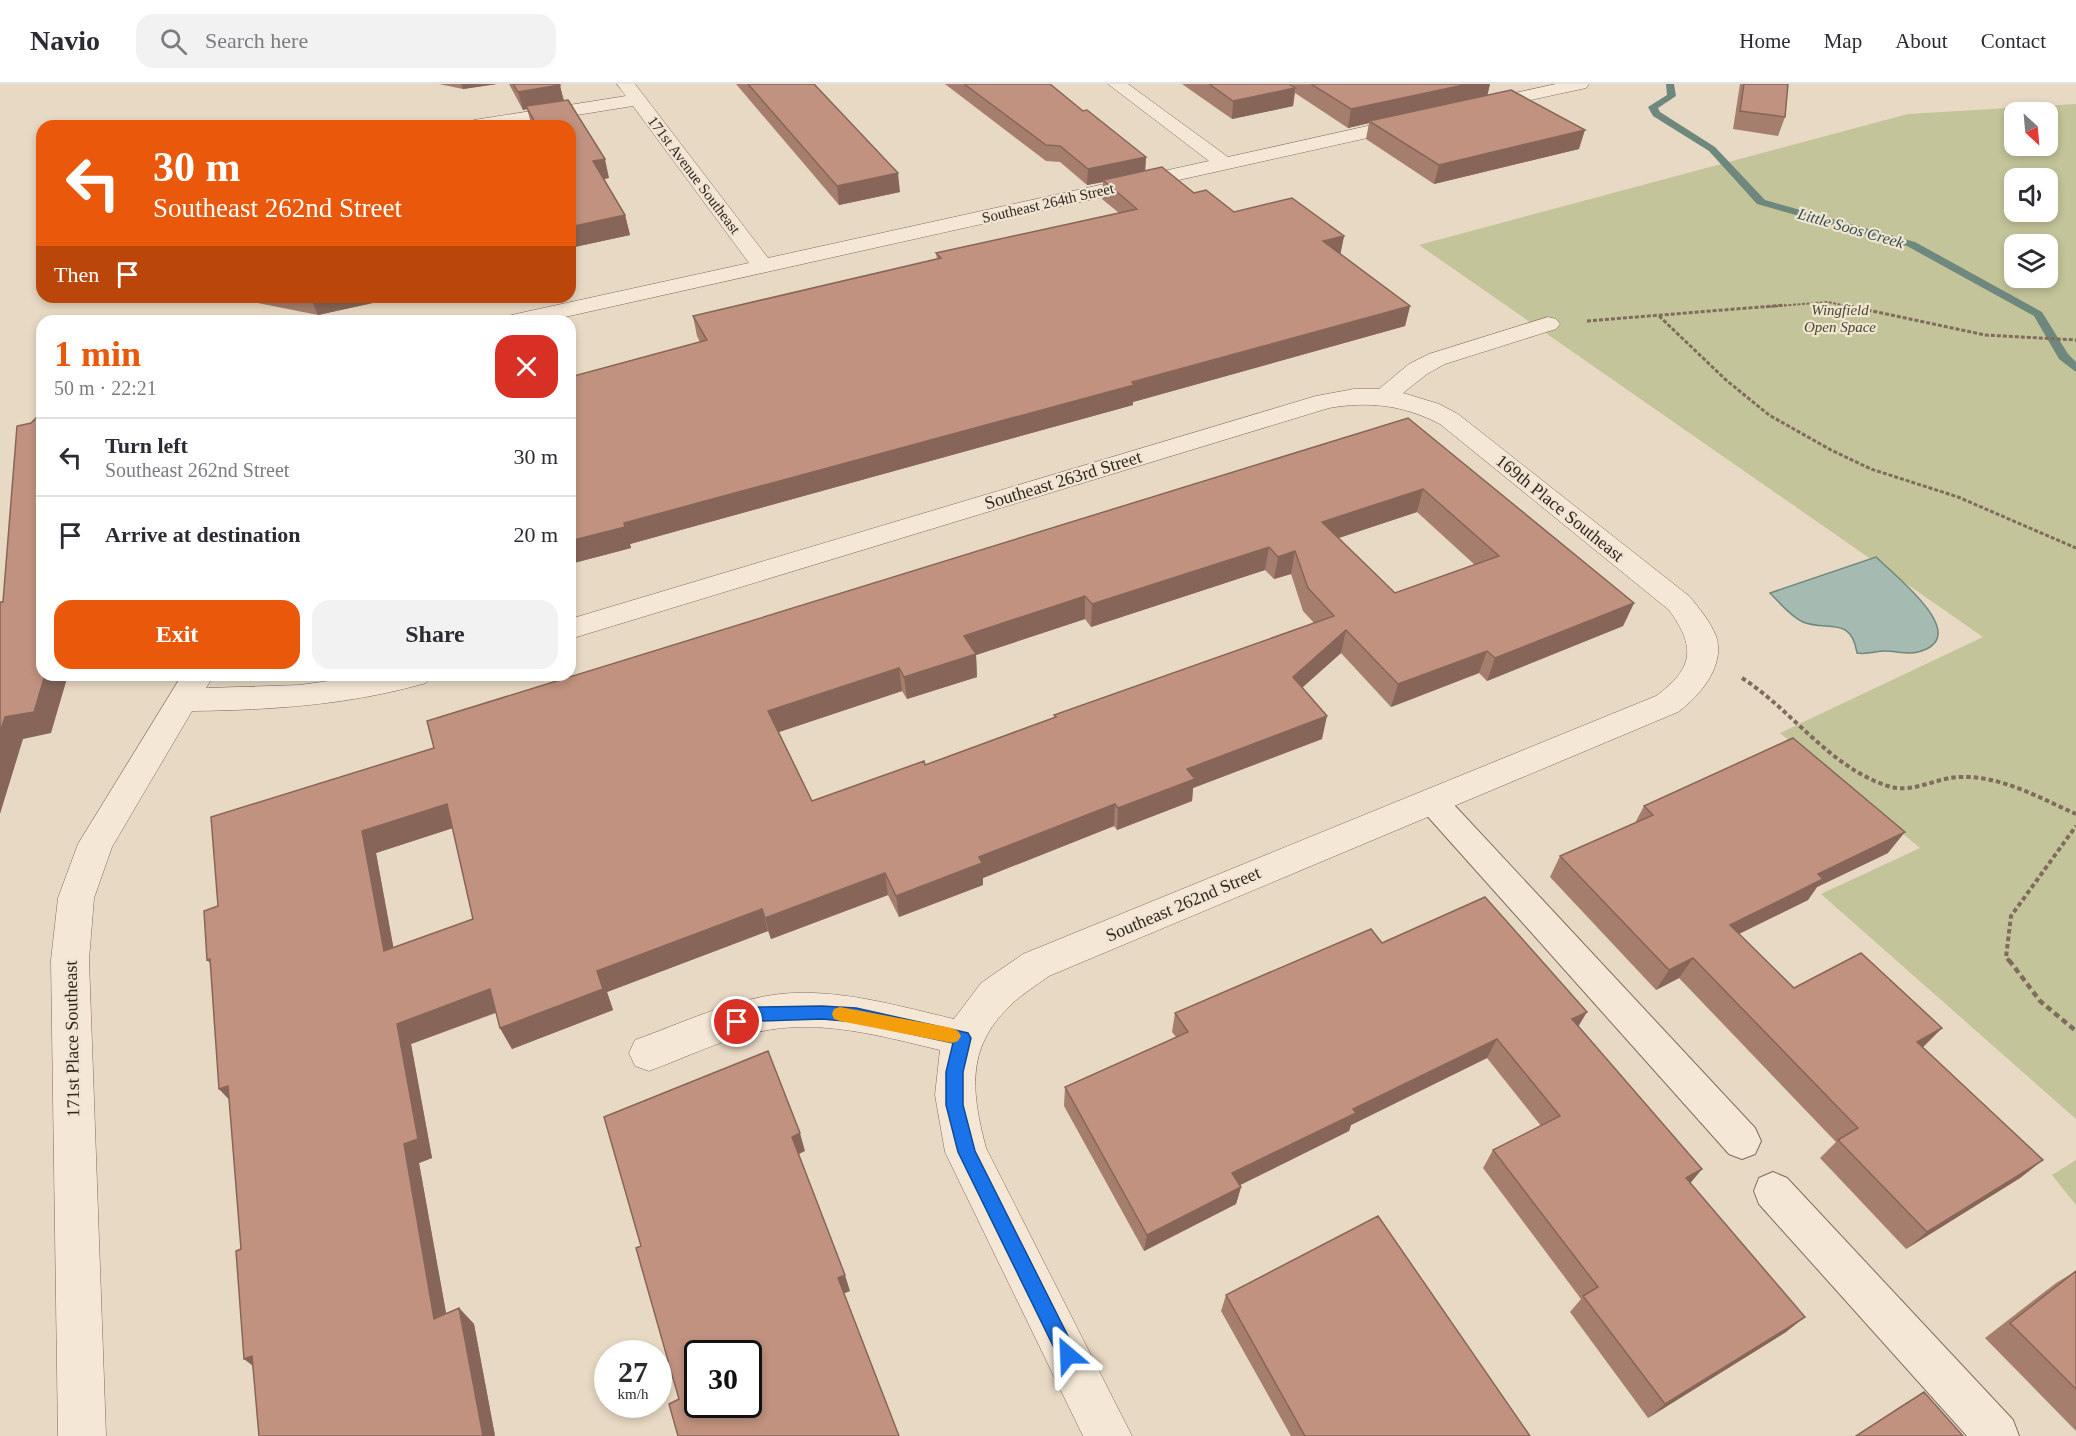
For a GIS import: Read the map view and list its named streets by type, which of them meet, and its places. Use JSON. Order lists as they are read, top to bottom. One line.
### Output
{"streets":{"street":["171st Avenue Southeast","Southeast 264th Street","Southeast 263rd Street","169th Place Southeast","Southeast 262nd Street","171st Place Southeast"]},"crossings":[["171st Avenue Southeast","Southeast 264th Street"],["Southeast 263rd Street","169th Place Southeast"],["169th Place Southeast","Southeast 262nd Street"]],"water":["Little Soos Creek"],"parks":["Wingfield Open Space"],"north":"bottom right","page":{"header":"Navio","search":"Search here","nav":["Home","Map","About","Contact"],"turn":["30 m","Southeast 262nd Street"],"then":"Then","heading":["1 min","50 m · 22:21"],"list":[{"name":"Turn left","note":"Southeast 262nd Street","value":"30 m"},{"name":"Arrive at destination","value":"20 m"}],"buttons":["Exit","Share"],"speed":"27 km/h","limit":"30"}}
